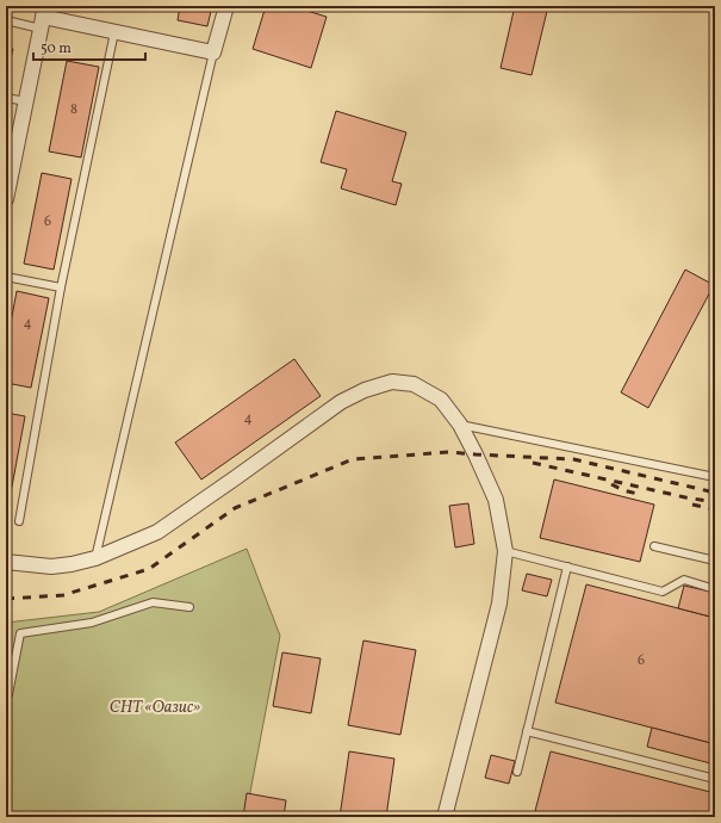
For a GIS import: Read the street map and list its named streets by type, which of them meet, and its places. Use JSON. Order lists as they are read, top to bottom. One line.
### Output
{"parks":["СНТ «Оазис»"],"house_numbers":["8","6","4","4","6"],"scale_bar":"50 m"}
